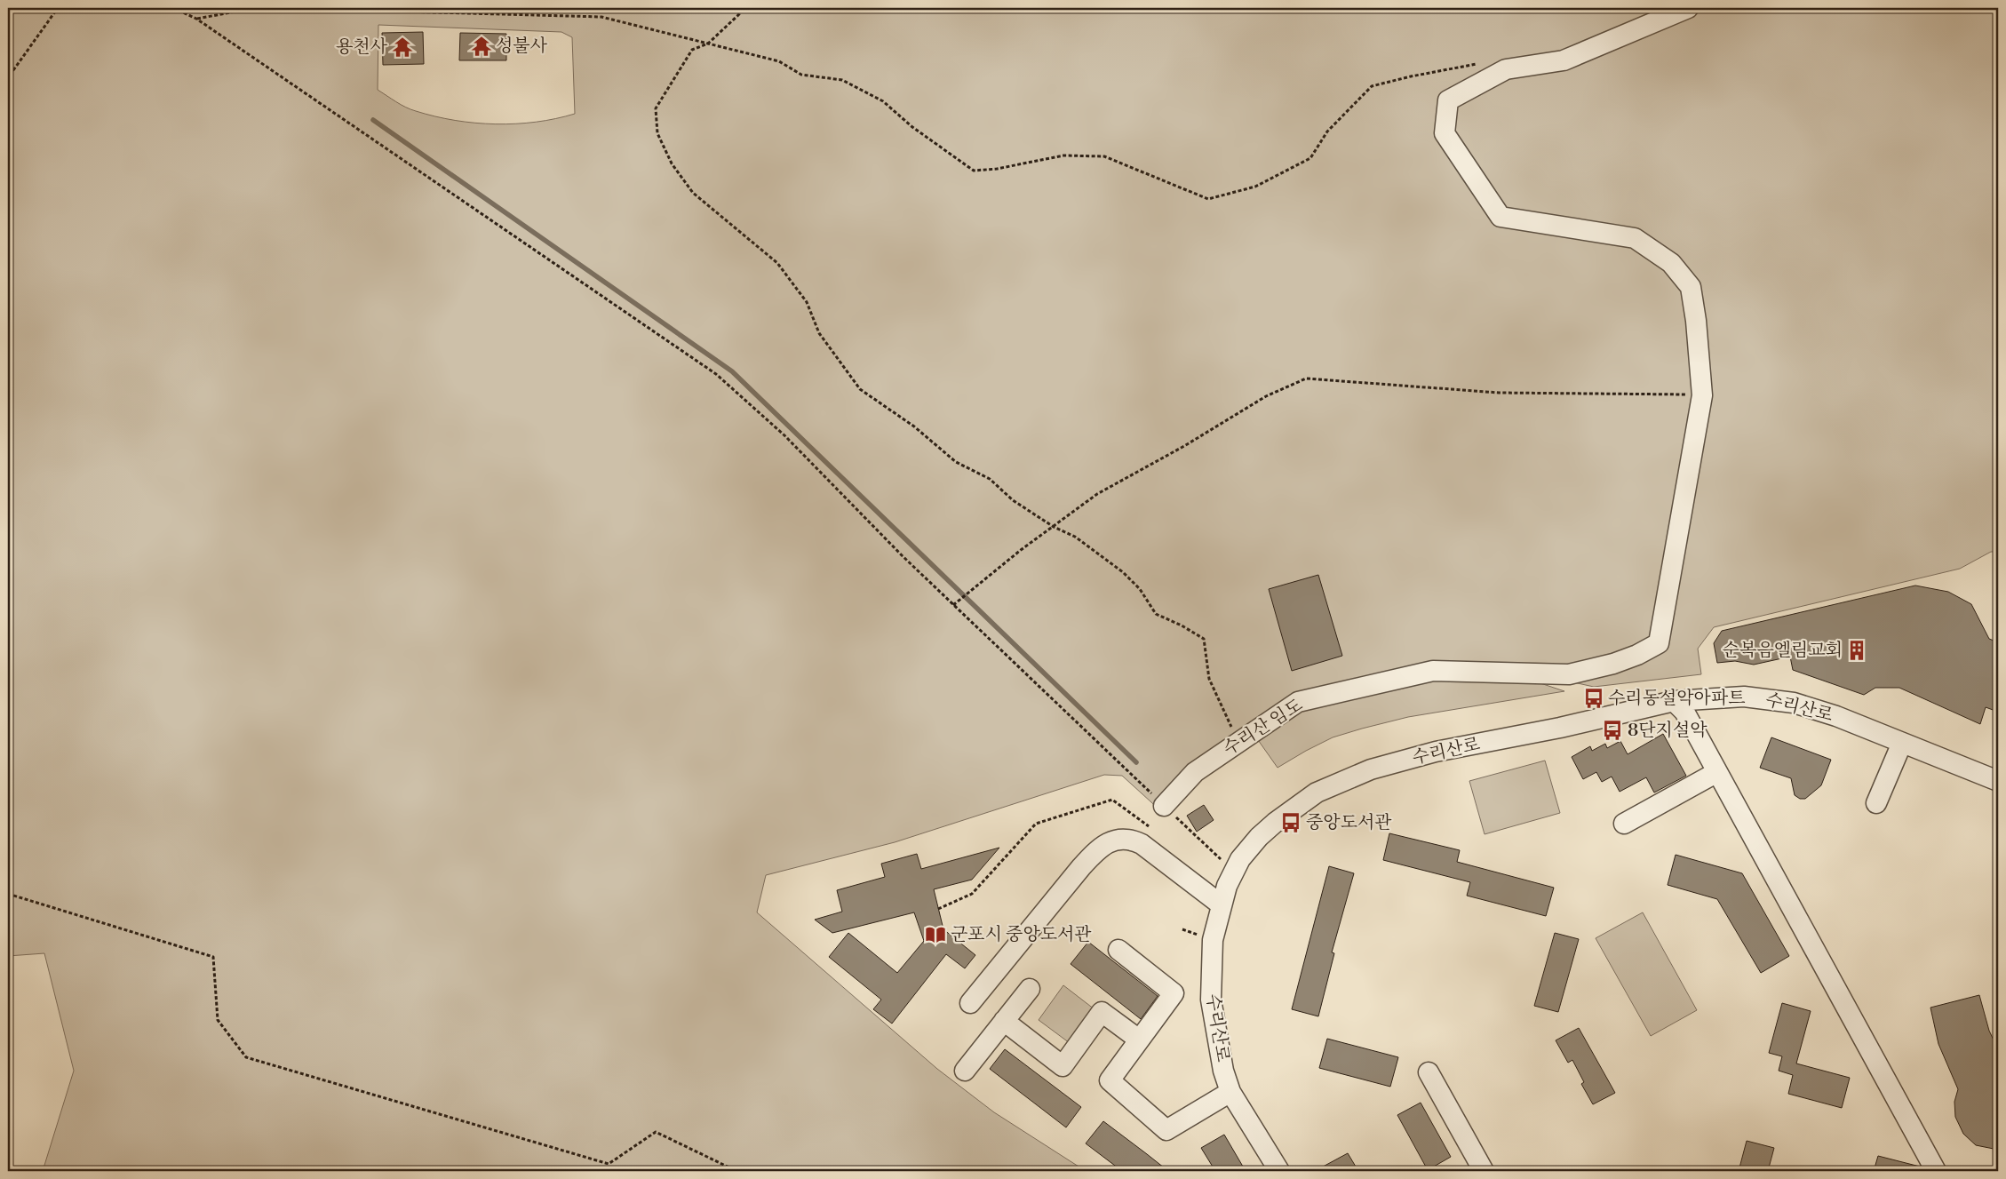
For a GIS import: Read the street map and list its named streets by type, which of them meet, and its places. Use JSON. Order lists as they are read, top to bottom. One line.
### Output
{"streets":{"street":["수리산로","수리산 임도"]},"places":{"temple":["성불사","용천사"],"building":["순복음엘림교회"],"bus stop":["수리동설악아파트","8단지설악","중앙도서관"],"library":["군포시 중앙도서관"]}}
